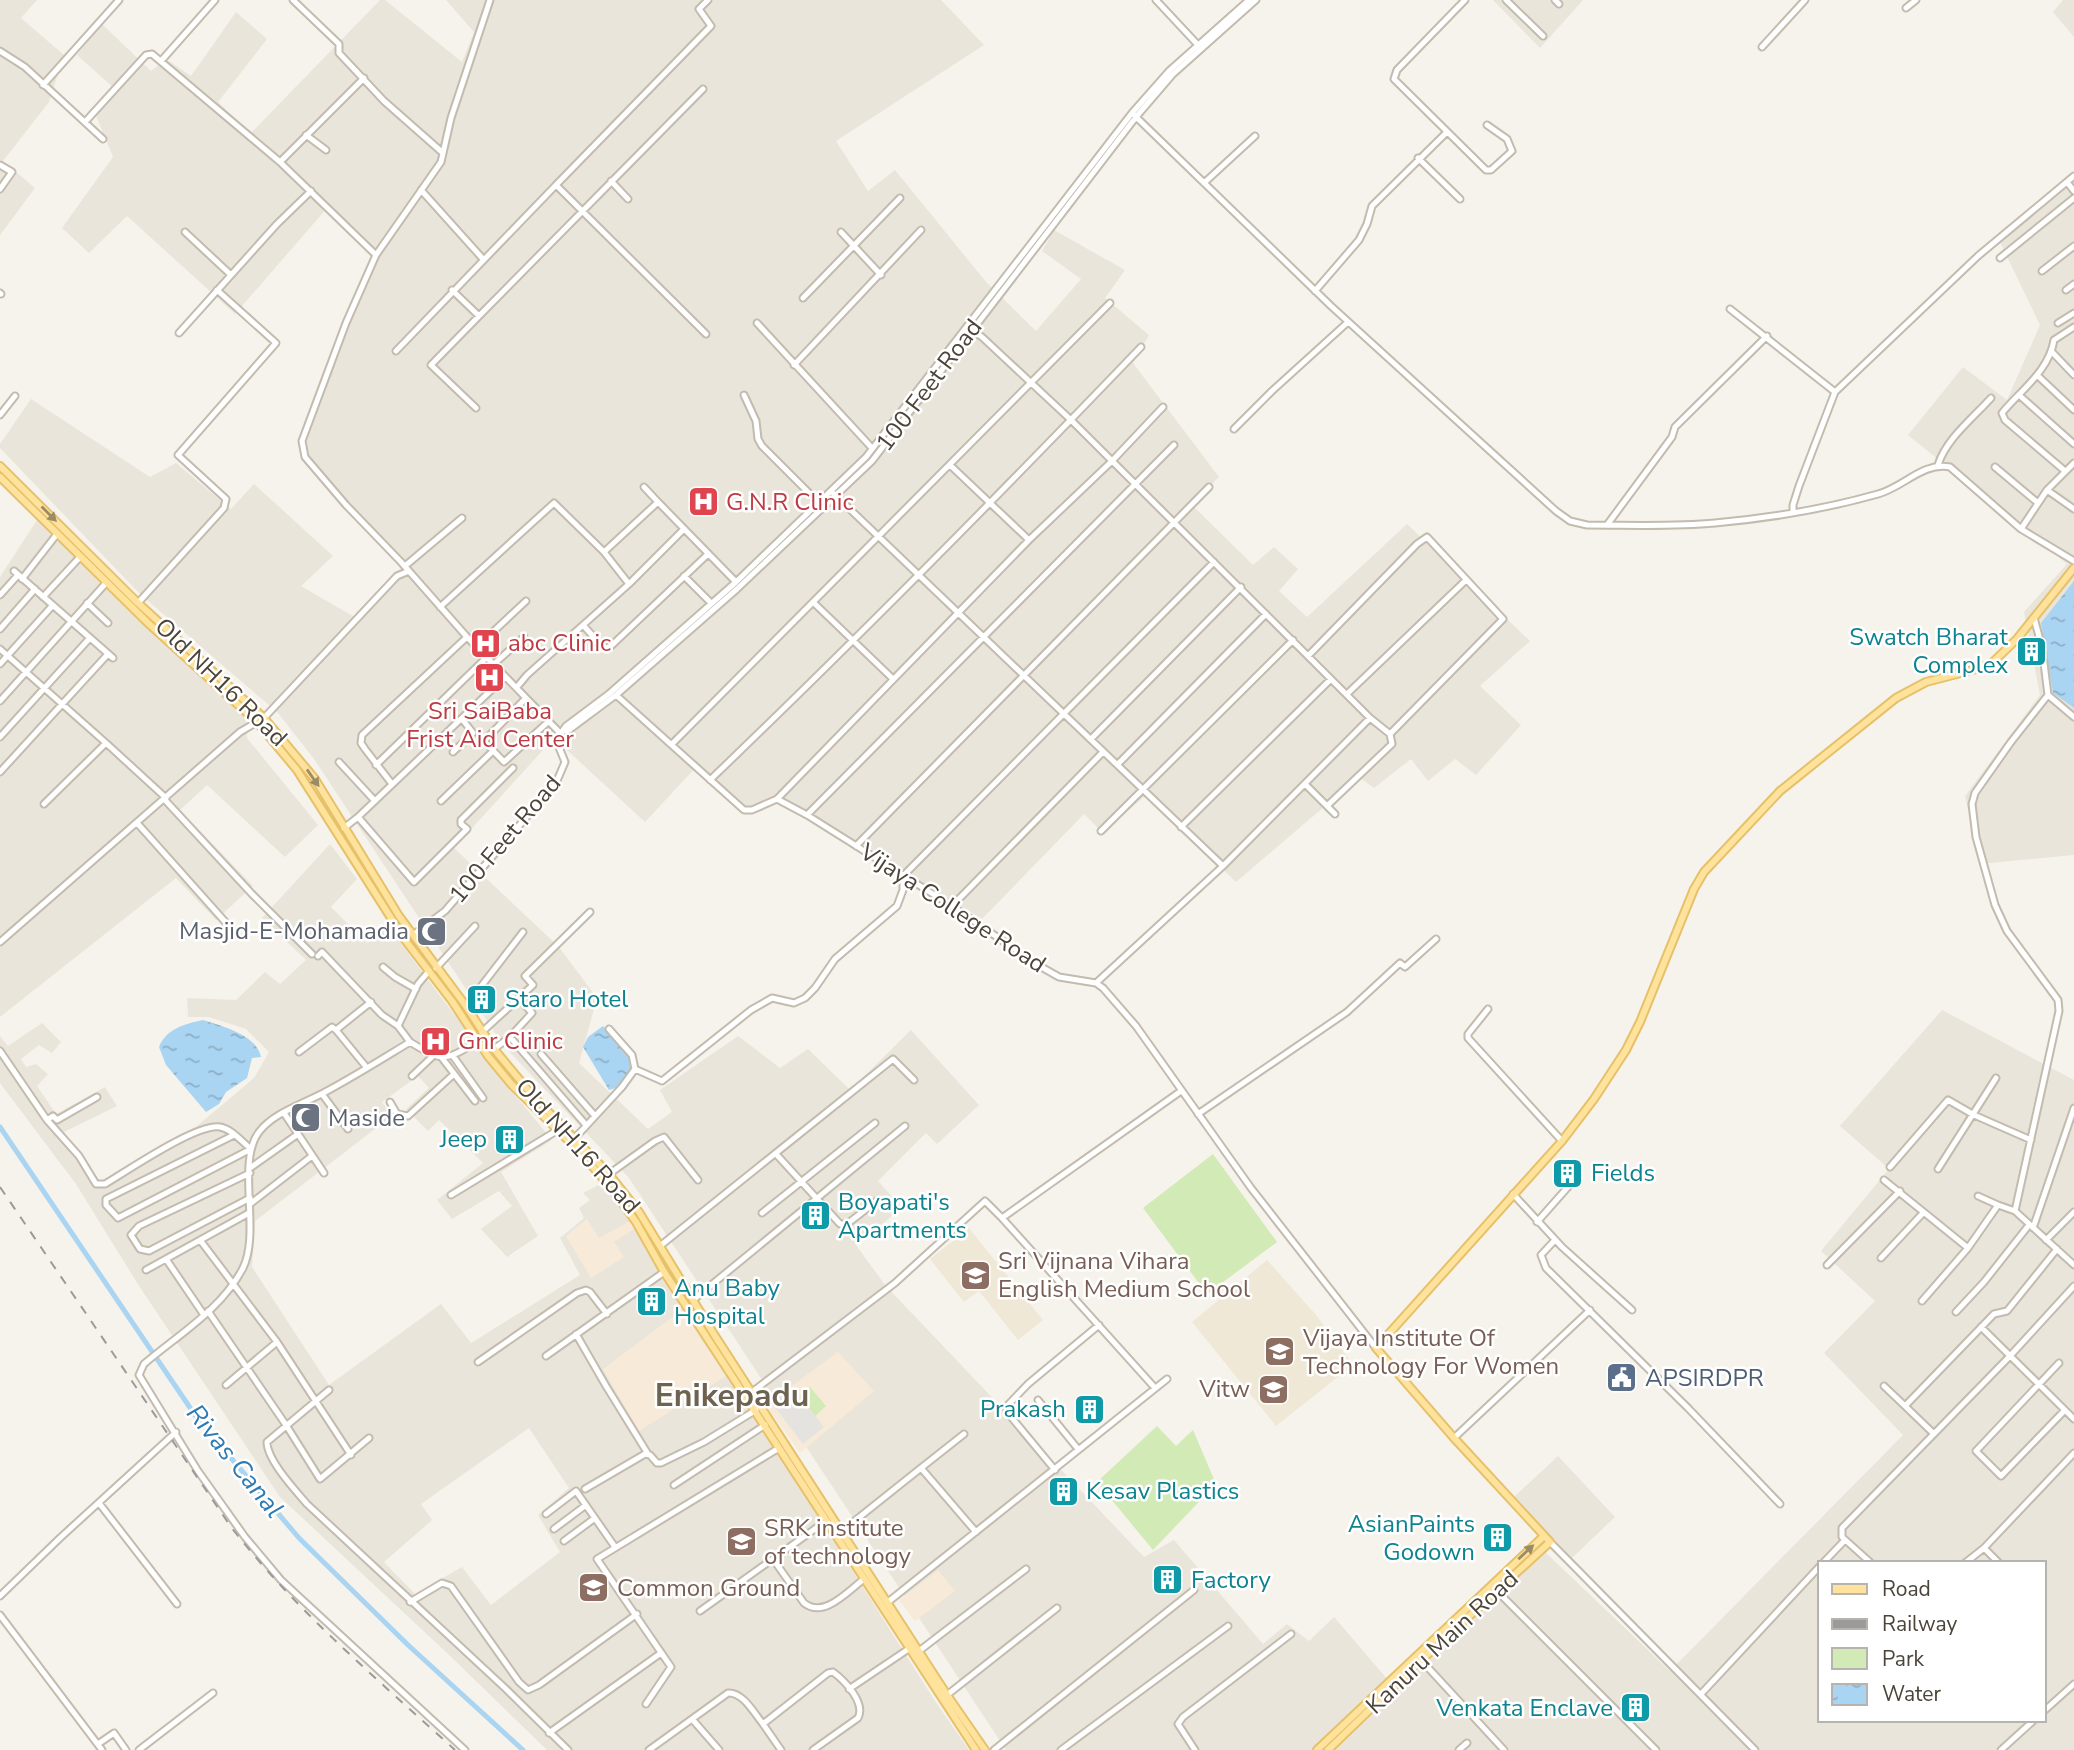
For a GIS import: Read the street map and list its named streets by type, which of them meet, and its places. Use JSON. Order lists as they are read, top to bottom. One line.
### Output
{"streets":{"main road":["Old NH16 Road","Kanuru Main Road"],"street":["100 Feet Road","Vijaya College Road"]},"crossings":[["100 Feet Road","Old NH16 Road"]],"districts":["Enikepadu"],"water":["Rivas Canal"],"places":{"hospital":["G.N.R Clinic","abc Clinic","Sri SaiBaba Frist Aid Center","Gnr Clinic"],"building":["Swatch Bharat Complex","Staro Hotel","Jeep","Fields","Boyapati's Apartments","Anu Baby Hospital","Prakash","Kesav Plastics","AsianPaints Godown","Factory","Venkata Enclave"],"mosque":["Masjid-E-Mohamadia","Maside"],"school or university":["Sri Vijnana Vihara English Medium School","Vijaya Institute Of Technology For Women","Vitw","SRK institute of technology","Common Ground"],"public building":["APSIRDPR"]},"legend":["Road","Railway","Park","Water"]}
